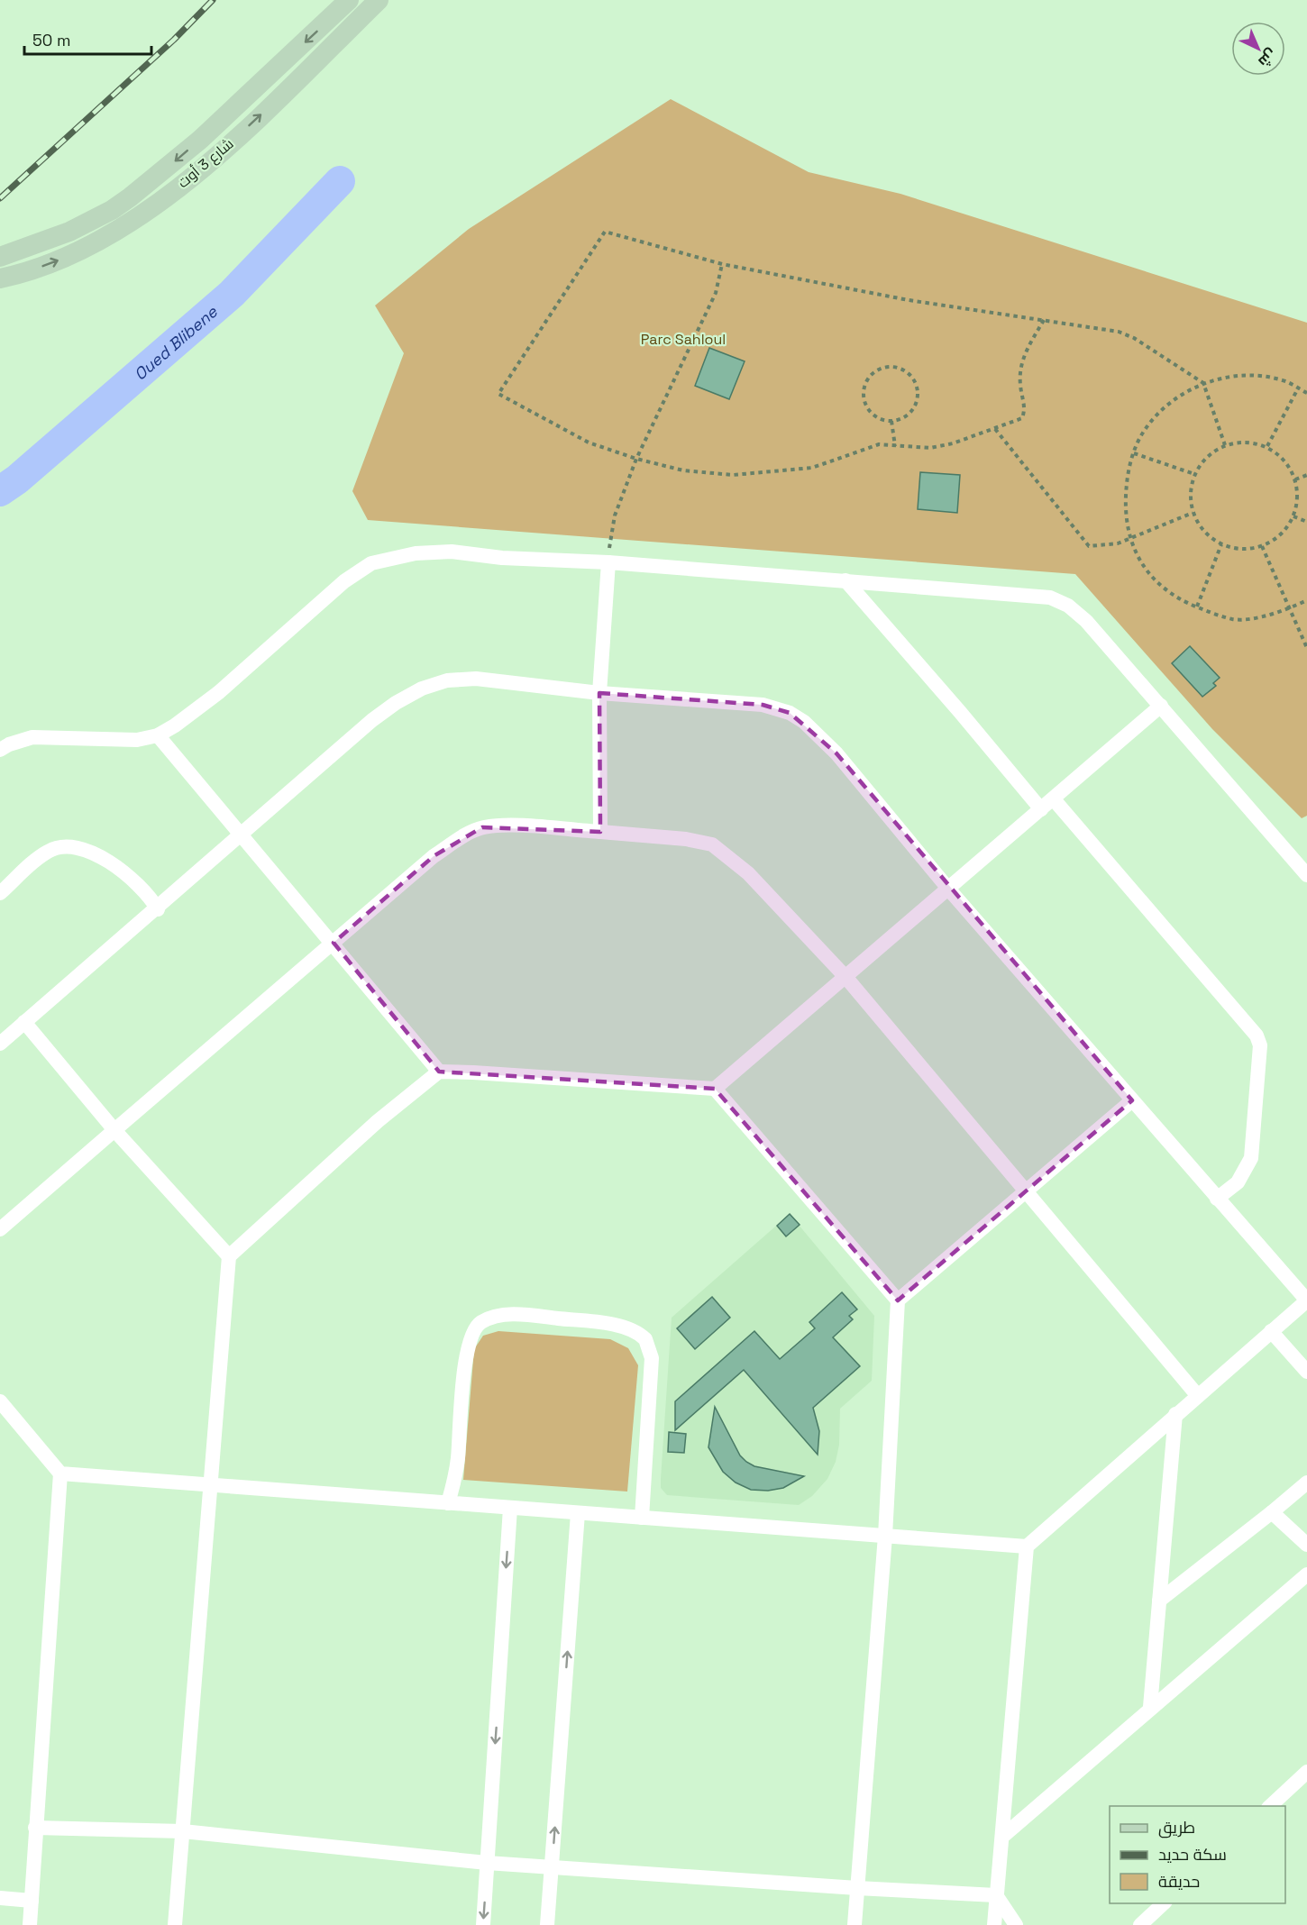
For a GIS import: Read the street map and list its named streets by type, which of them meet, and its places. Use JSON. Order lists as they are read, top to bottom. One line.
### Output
{"streets":{"main road":["شارع 3 أوت"]},"water":["Oued Blibene"],"parks":["Parc Sahloul"],"legend":["طريق","سكة حديد","حديقة"],"scale_bar":"50 m","north":"bottom right"}
